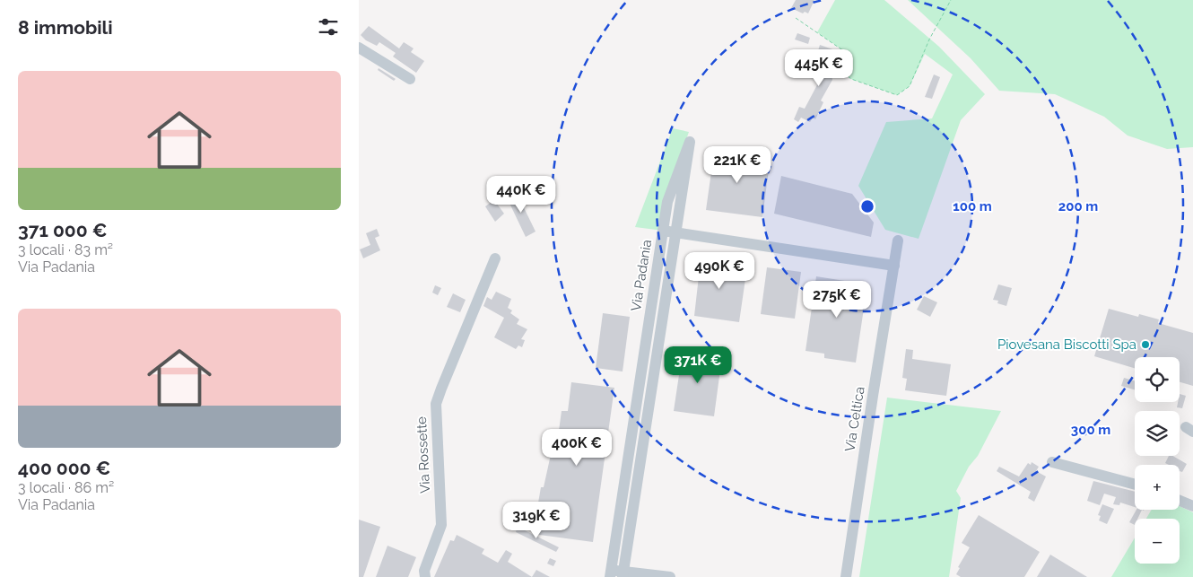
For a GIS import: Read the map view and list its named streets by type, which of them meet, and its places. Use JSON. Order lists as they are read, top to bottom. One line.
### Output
{"streets":{"street":["Via Padania","Via Celtica","Via Rossette"]},"places":["Piovesana Biscotti Spa"],"page":{"heading":"8 immobili","price":["445K €","221K €","440K €","490K €","275K €","371K €","400K €","319K €"],"list":[{"name":"371 000 €","note":"3 locali · 83 m² · Via Padania"},{"name":"400 000 €","note":"3 locali · 86 m² · Via Padania"}],"map_buttons":["+","−"]},"rings":["100 m","200 m","300 m"]}
